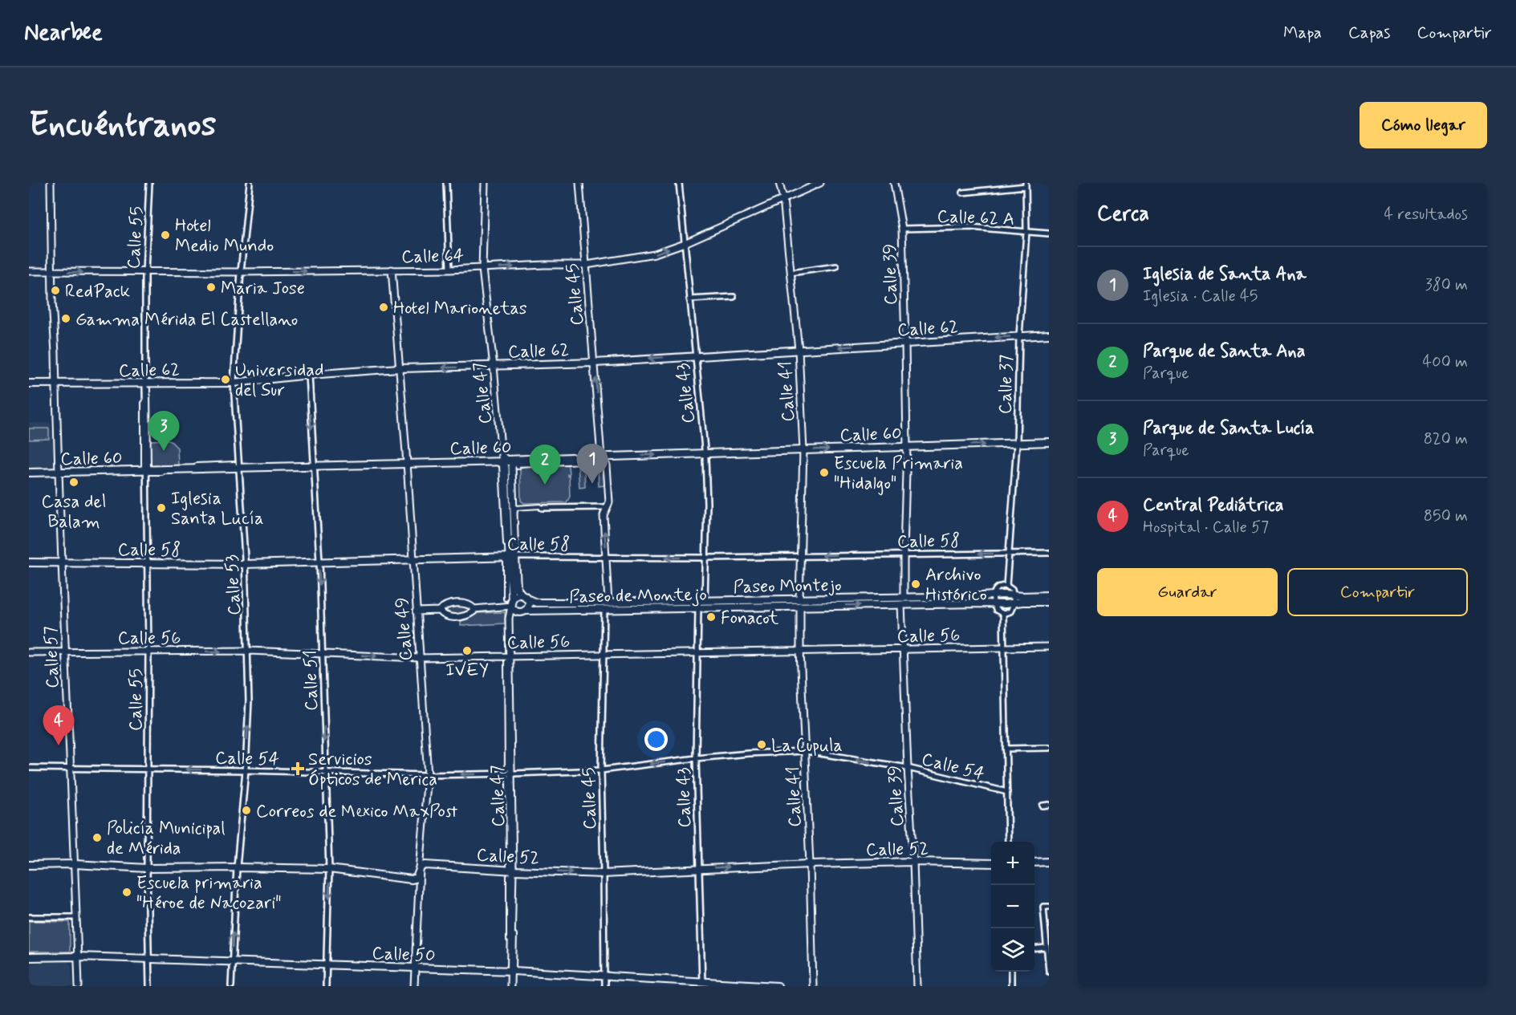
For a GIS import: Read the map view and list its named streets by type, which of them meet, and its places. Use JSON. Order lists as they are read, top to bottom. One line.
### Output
{"streets":{"main road":["Calle 62","Calle 47","Calle 60","Calle 58","Paseo Montejo","Paseo de Montejo","Calle 52","Calle 50"],"street":["Calle 62 A","Calle 55","Calle 64","Calle 39","Calle 45","Calle 37","Calle 41","Calle 43","Calle 53","Calle 49","Calle 56","Calle 57","Calle 51","Calle 54"]},"crossings":[["Calle 62 A","Calle 39"],["Calle 62 A","Calle 37"],["Calle 55","Calle 64"],["Calle 55","Calle 62"],["Calle 55","Calle 60"],["Calle 55","Calle 58"],["Calle 55","Calle 56"],["Calle 55","Calle 54"],["Calle 55","Calle 52"],["Calle 55","Calle 50"],["Calle 64","Calle 45"],["Calle 64","Calle 41"],["Calle 64","Calle 47"],["Calle 64","Calle 43"],["Calle 64","Calle 53"],["Calle 64","Calle 49"],["Calle 64","Calle 57"],["Calle 39","Calle 62"],["Calle 39","Calle 60"],["Calle 39","Calle 58"],["Calle 39","Paseo Montejo"],["Calle 39","Paseo de Montejo"],["Calle 39","Calle 56"],["Calle 39","Calle 54"],["Calle 39","Calle 52"],["Calle 45","Calle 62"],["Calle 45","Calle 60"],["Calle 45","Calle 58"],["Calle 45","Paseo Montejo"],["Calle 45","Paseo de Montejo"],["Calle 45","Calle 56"],["Calle 45","Calle 54"],["Calle 45","Calle 52"],["Calle 45","Calle 50"],["Calle 62","Calle 37"],["Calle 62","Calle 41"],["Calle 62","Calle 47"],["Calle 62","Calle 43"],["Calle 62","Calle 53"],["Calle 62","Calle 49"],["Calle 62","Calle 57"],["Calle 62","Calle 51"],["Calle 37","Calle 60"],["Calle 37","Calle 58"],["Calle 41","Calle 60"],["Calle 41","Calle 58"],["Calle 41","Paseo Montejo"],["Calle 41","Paseo de Montejo"],["Calle 41","Calle 56"],["Calle 41","Calle 54"],["Calle 41","Calle 52"],["Calle 47","Calle 60"],["Calle 47","Calle 58"],["Calle 47","Paseo Montejo"],["Calle 47","Paseo de Montejo"],["Calle 47","Calle 56"],["Calle 47","Calle 54"],["Calle 47","Calle 52"],["Calle 47","Calle 50"],["Calle 43","Calle 60"],["Calle 43","Calle 58"],["Calle 43","Paseo Montejo"],["Calle 43","Paseo de Montejo"],["Calle 43","Calle 56"],["Calle 43","Calle 54"],["Calle 43","Calle 52"],["Calle 43","Calle 50"],["Calle 60","Calle 53"],["Calle 60","Calle 49"],["Calle 60","Calle 57"],["Calle 60","Calle 51"],["Calle 58","Calle 53"],["Calle 58","Calle 49"],["Calle 58","Calle 57"],["Calle 58","Calle 51"],["Calle 53","Calle 56"],["Calle 53","Calle 54"],["Calle 53","Calle 52"],["Calle 53","Calle 50"],["Paseo Montejo","Paseo de Montejo"],["Calle 49","Calle 56"],["Calle 49","Calle 54"],["Calle 49","Calle 52"],["Calle 49","Calle 50"],["Calle 56","Calle 57"],["Calle 56","Calle 51"],["Calle 57","Calle 54"],["Calle 57","Calle 52"],["Calle 57","Calle 50"],["Calle 51","Calle 54"],["Calle 51","Calle 52"],["Calle 51","Calle 50"]],"one_way":["Calle 64","Calle 62","Calle 51","Calle 54"],"places":{"other":["Hotel Medio Mundo","Maria Jose","RedPack","Hotel Marionetas","Gamma Mérida El Castellano","Universidad del Sur","Escuela Primaria \"Hidalgo\"","Casa del Balam","Iglesia Santa Lucía","Archivo Histórico","Fonacot","IVEY","La Cupula","Correos de Mexico MaxPost","Policía Municipal de Mérida","Escuela primaria \"Héroe de Nacozari\""],"health":["Servicios Ópticos de Merica"]},"page":{"header":"Nearbee","nav":["Mapa","Capas","Compartir"],"buttons":["Cómo llegar",["Guardar","Compartir"]],"title":"Encuéntranos","heading":["Cerca","4 resultados"],"list":[{"mark":"1","name":"Iglesia de Santa Ana","note":"Iglesia · Calle 45","value":"380 m"},{"mark":"2","name":"Parque de Santa Ana","note":"Parque","value":"400 m"},{"mark":"3","name":"Parque de Santa Lucía","note":"Parque","value":"820 m"},{"mark":"4","name":"Central Pediátrica","note":"Hospital · Calle 57","value":"850 m"}],"pins":["3","1","2","4"],"map_buttons":["+","−"]}}
